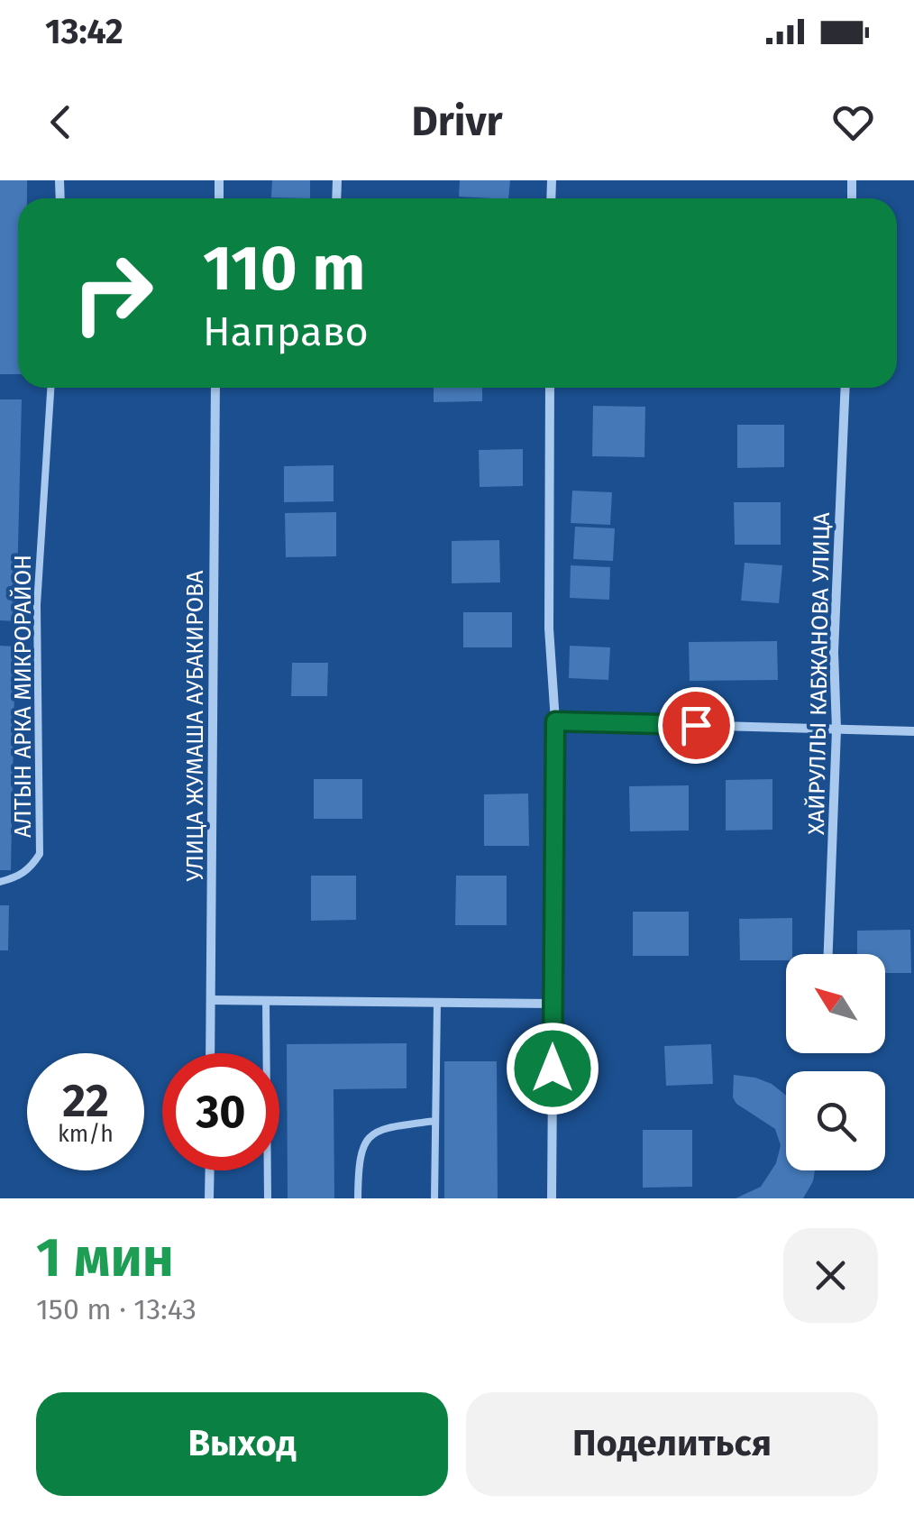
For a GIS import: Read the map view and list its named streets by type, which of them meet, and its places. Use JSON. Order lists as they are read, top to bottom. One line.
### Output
{"streets":{"street":["ХАЙРУЛЛЫ КАБЖАНОВА УЛИЦА","УЛИЦА ЖУМАША АУБАКИРОВА"],"lane":["АЛТЫН АРКА МИКРОРАЙОН"]},"north":"top left","page":{"status":"13:42","header":"Drivr","turn":["110 m","Направо"],"speed":"22 km/h","limit":"30","heading":["1 мин","150 m · 13:43"],"buttons":["Выход","Поделиться"]}}
